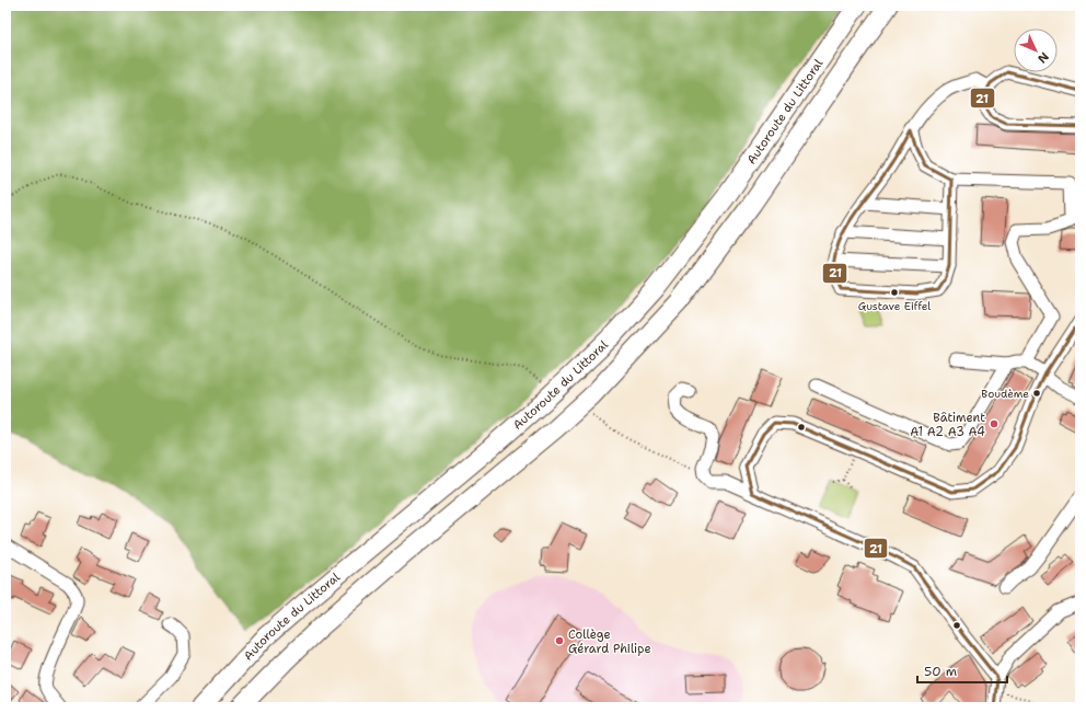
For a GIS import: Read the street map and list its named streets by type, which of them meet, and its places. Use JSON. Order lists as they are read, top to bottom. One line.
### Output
{"streets":{"highway":["Autoroute du Littoral"]},"places":["Gustave Eiffel","Boudème","Bâtiment A1 A2 A3 A4","Collège Gérard Philipe"],"lines":["transit line 21"],"scale_bar":"50 m","north":"bottom right"}
